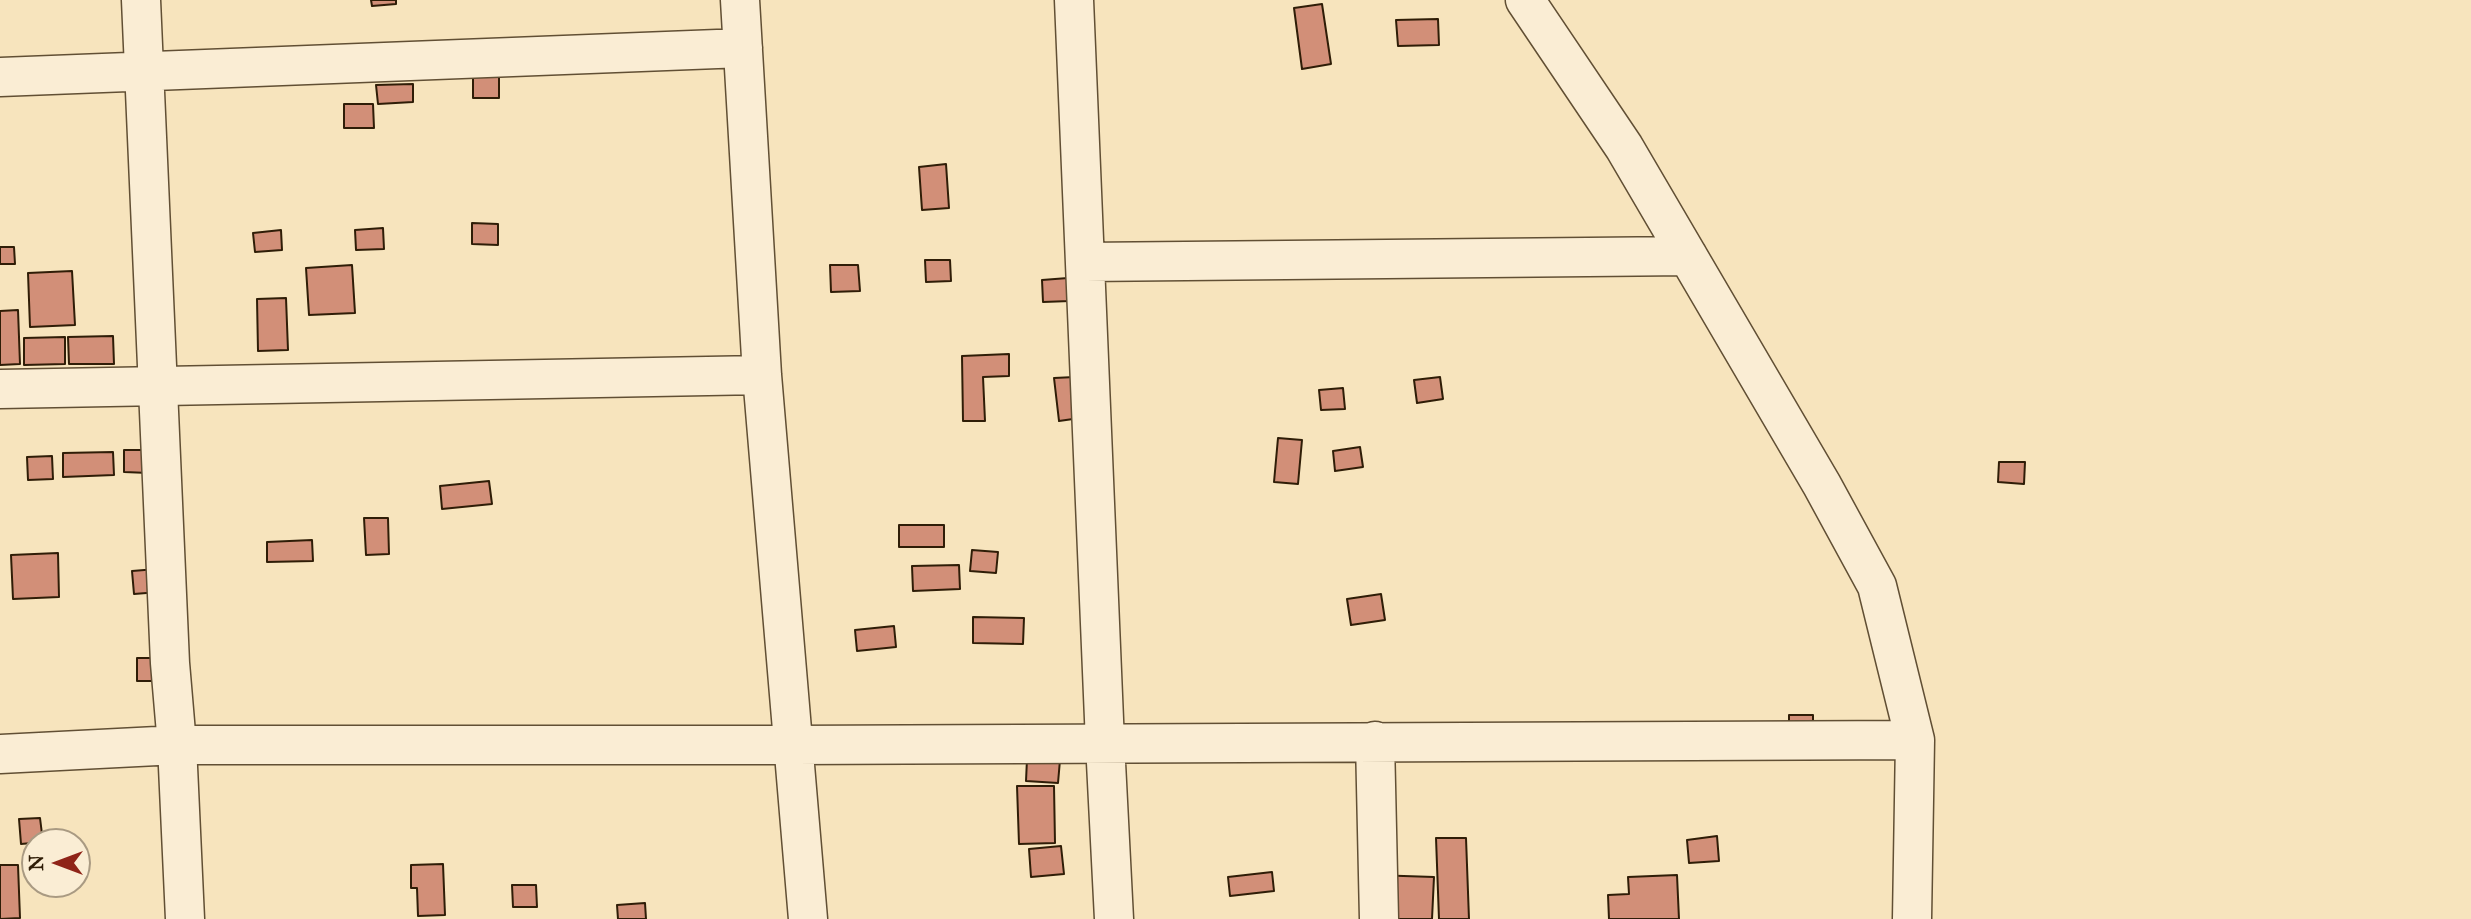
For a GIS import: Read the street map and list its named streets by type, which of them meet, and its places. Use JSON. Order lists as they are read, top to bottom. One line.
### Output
{"north":"left"}
